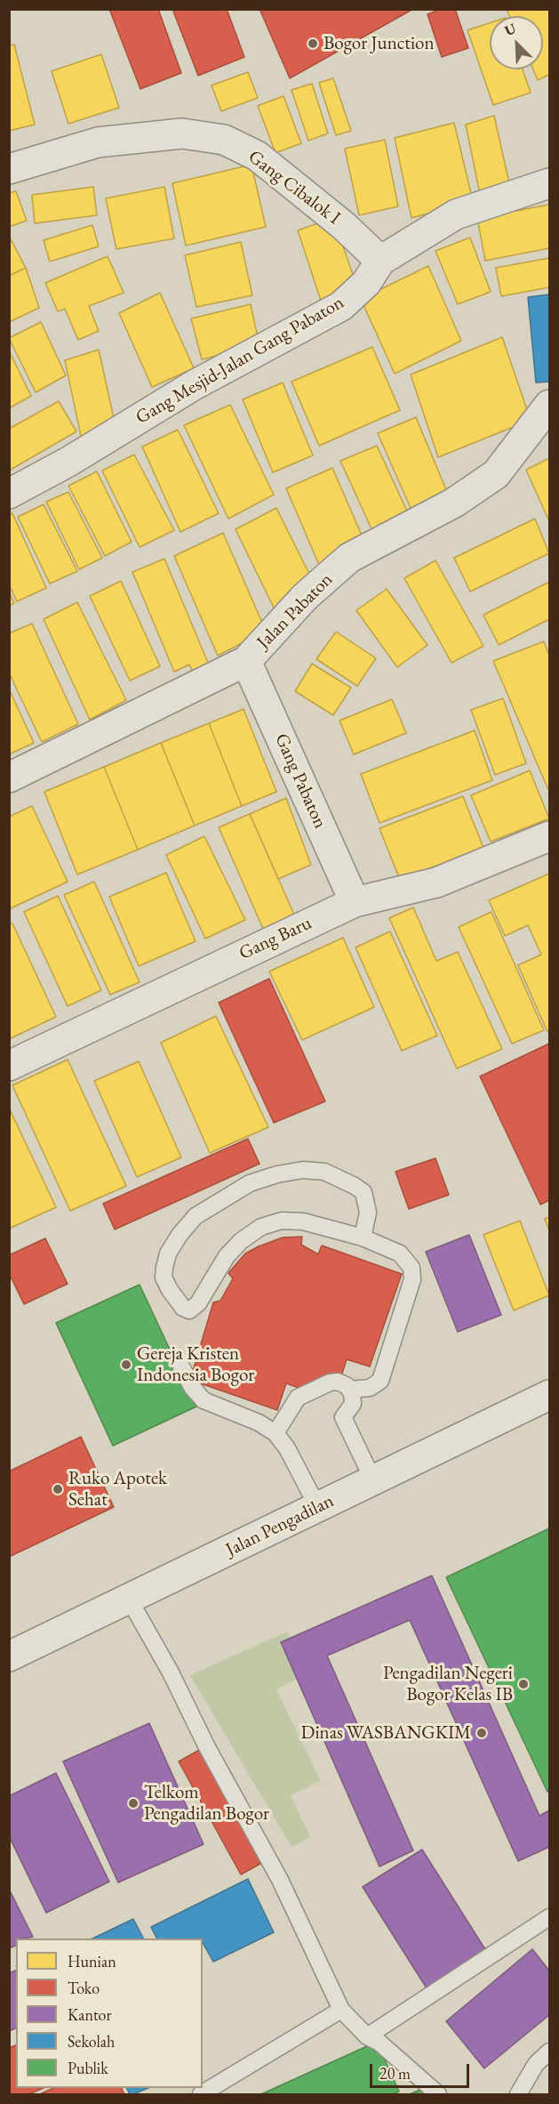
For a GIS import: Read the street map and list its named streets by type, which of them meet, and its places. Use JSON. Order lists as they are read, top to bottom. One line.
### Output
{"streets":{"street":["Gang Cibalok I","Gang Mesjid-Jalan Gang Pabaton","Jalan Pabaton","Gang Pabaton","Gang Baru","Jalan Pengadilan"]},"crossings":[["Gang Cibalok I","Gang Mesjid-Jalan Gang Pabaton"],["Jalan Pabaton","Gang Pabaton"],["Gang Pabaton","Gang Baru"]],"places":["Bogor Junction","Gereja Kristen Indonesia Bogor","Ruko Apotek Sehat","Pengadilan Negeri Bogor Kelas IB","Dinas WASBANGKIM","Telkom Pengadilan Bogor"],"legend":["Hunian","Toko","Kantor","Sekolah","Publik"],"scale_bar":"20 m","north":"top left"}
